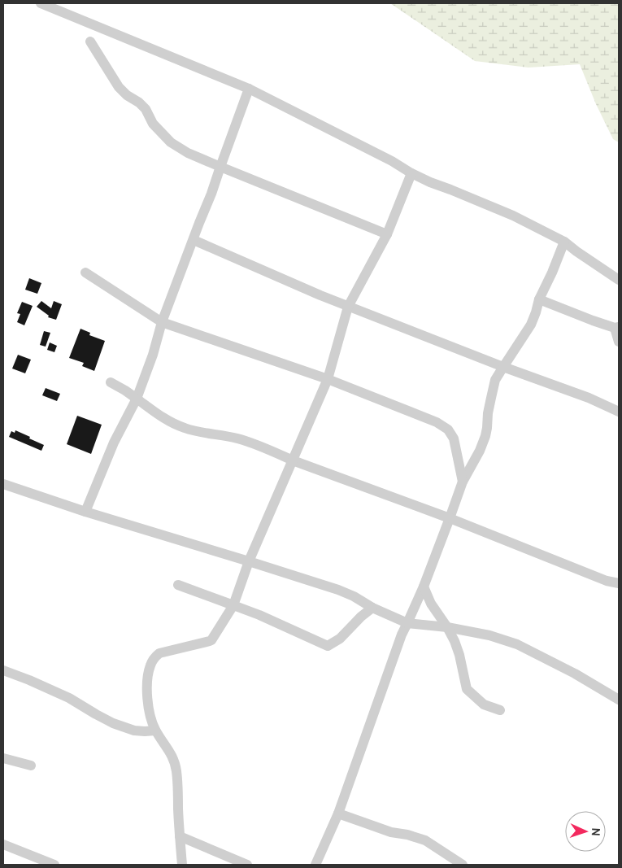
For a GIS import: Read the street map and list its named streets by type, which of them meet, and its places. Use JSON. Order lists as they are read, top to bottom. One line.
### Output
{"north":"right"}
